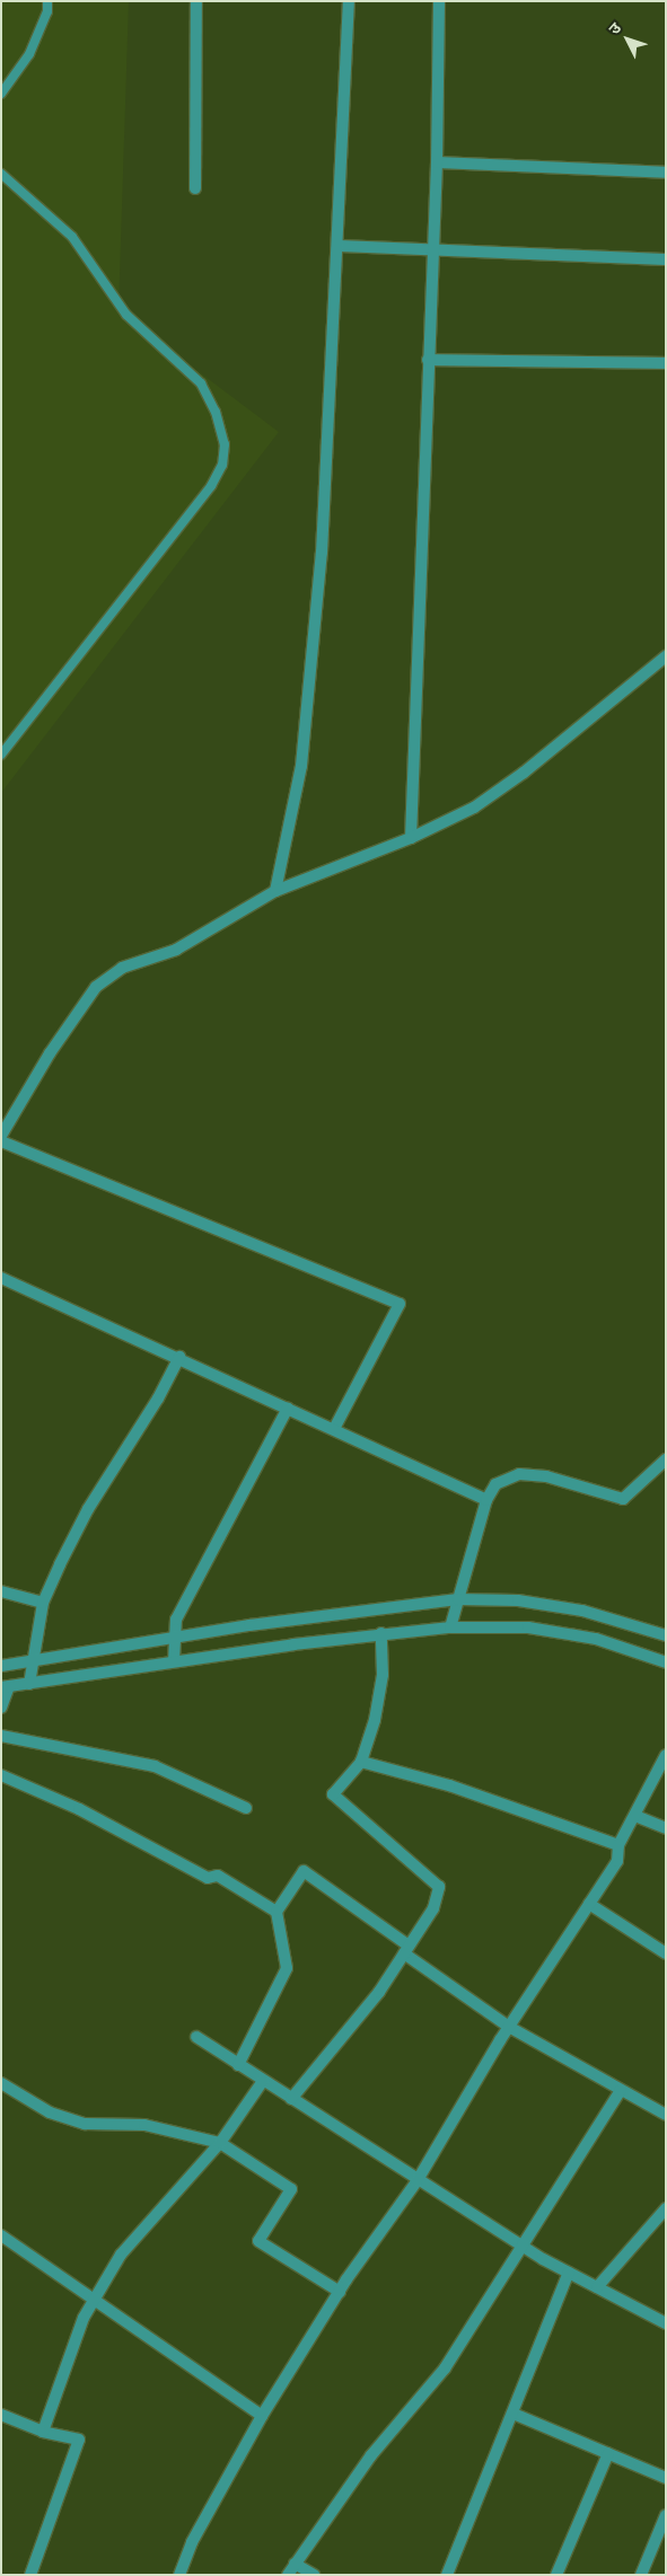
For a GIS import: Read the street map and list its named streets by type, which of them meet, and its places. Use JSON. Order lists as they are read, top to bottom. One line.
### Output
{"north":"top left"}
